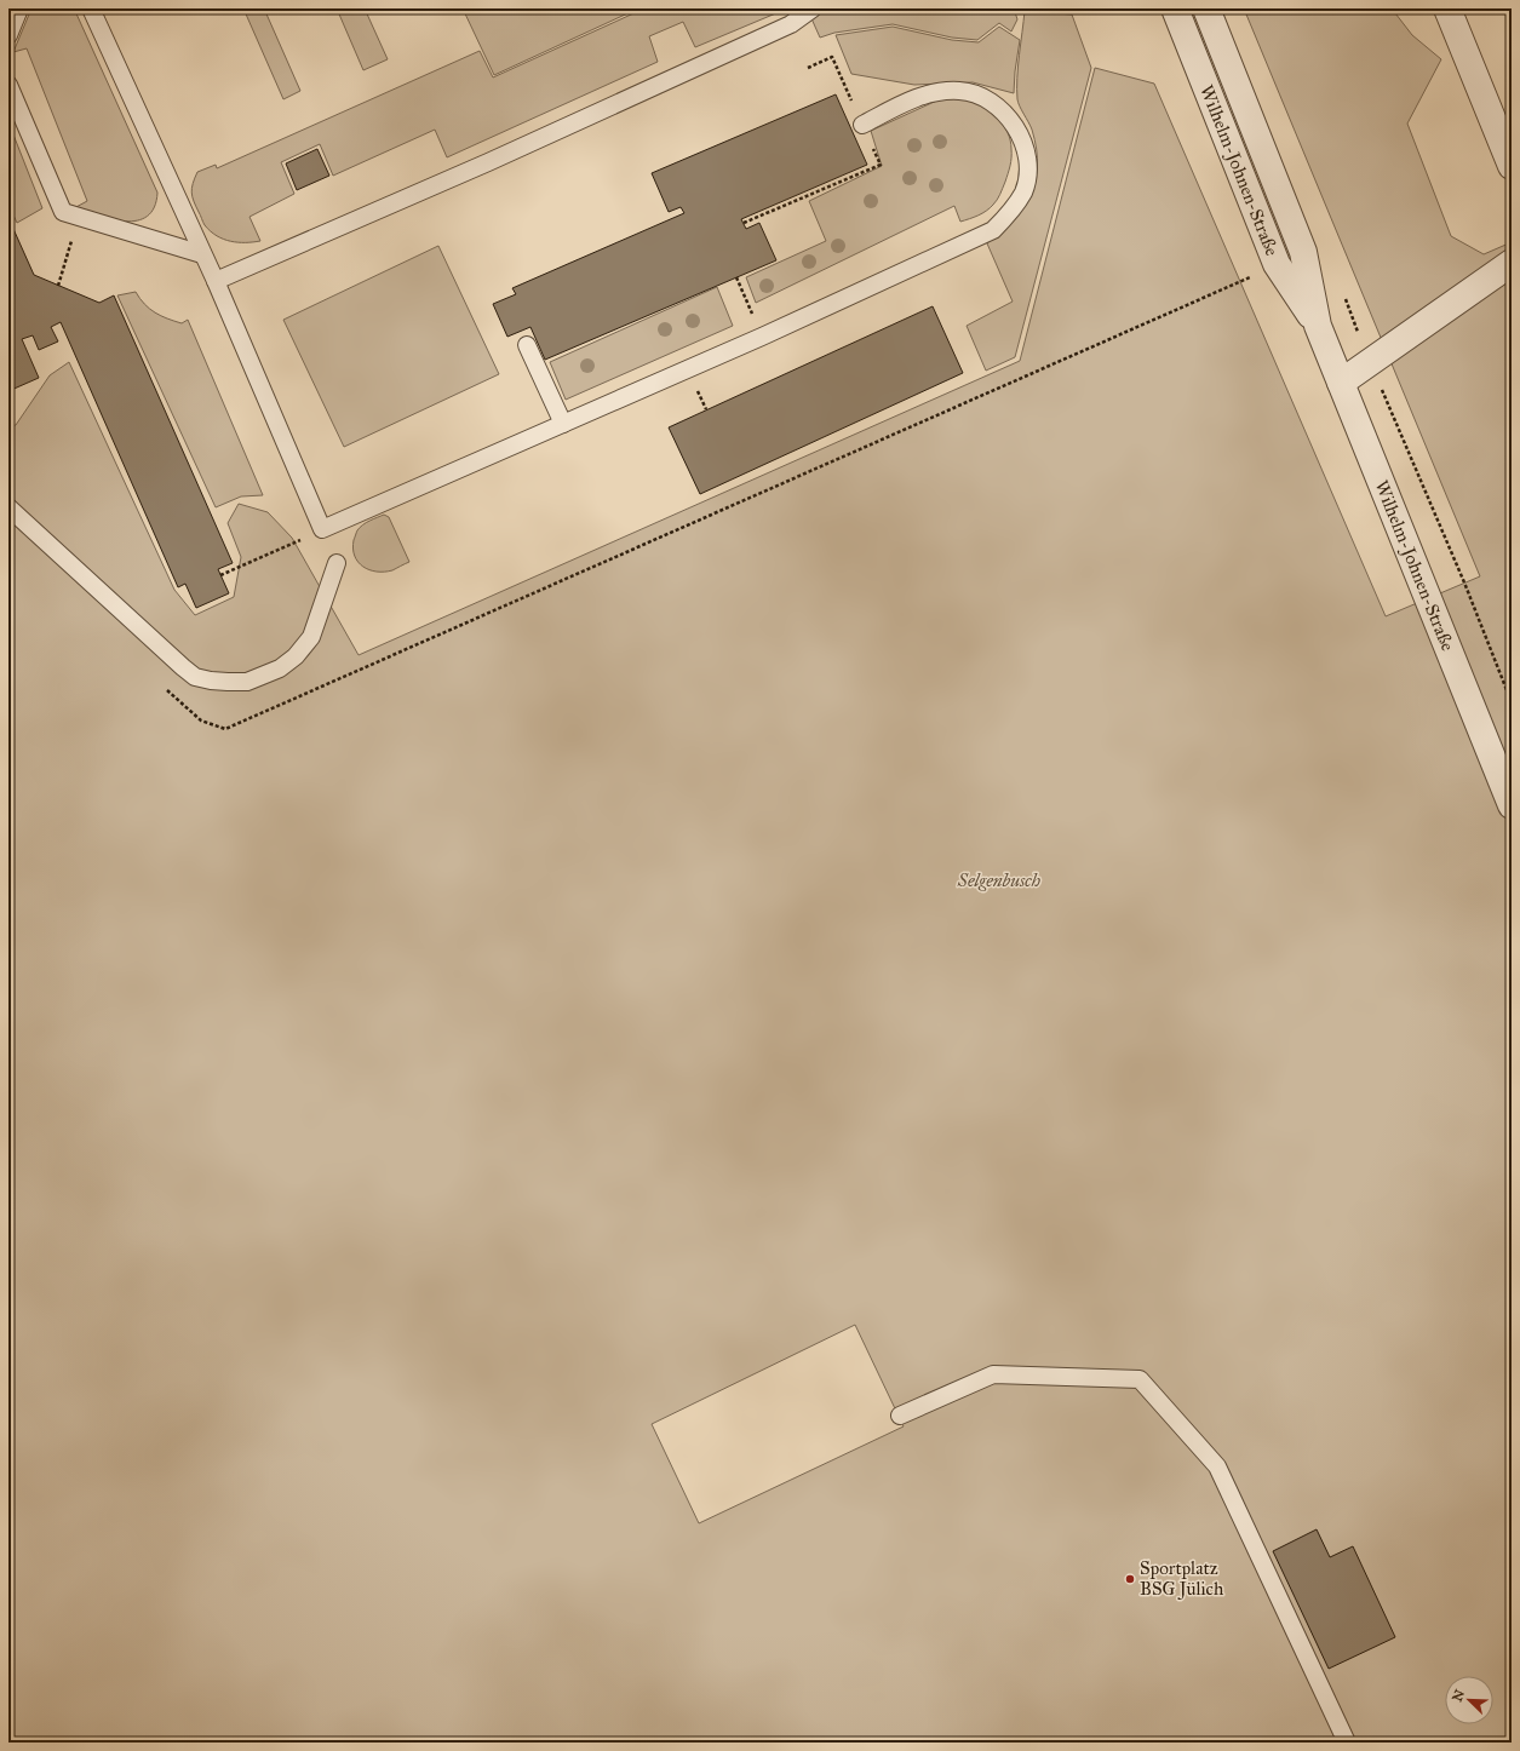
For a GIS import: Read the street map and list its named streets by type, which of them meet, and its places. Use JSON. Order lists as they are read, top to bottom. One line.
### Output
{"streets":{"street":["Wilhelm-Johnen-Straße"]},"parks":["Selgenbusch"],"places":["Sportplatz BSG Jülich"],"north":"top left"}
